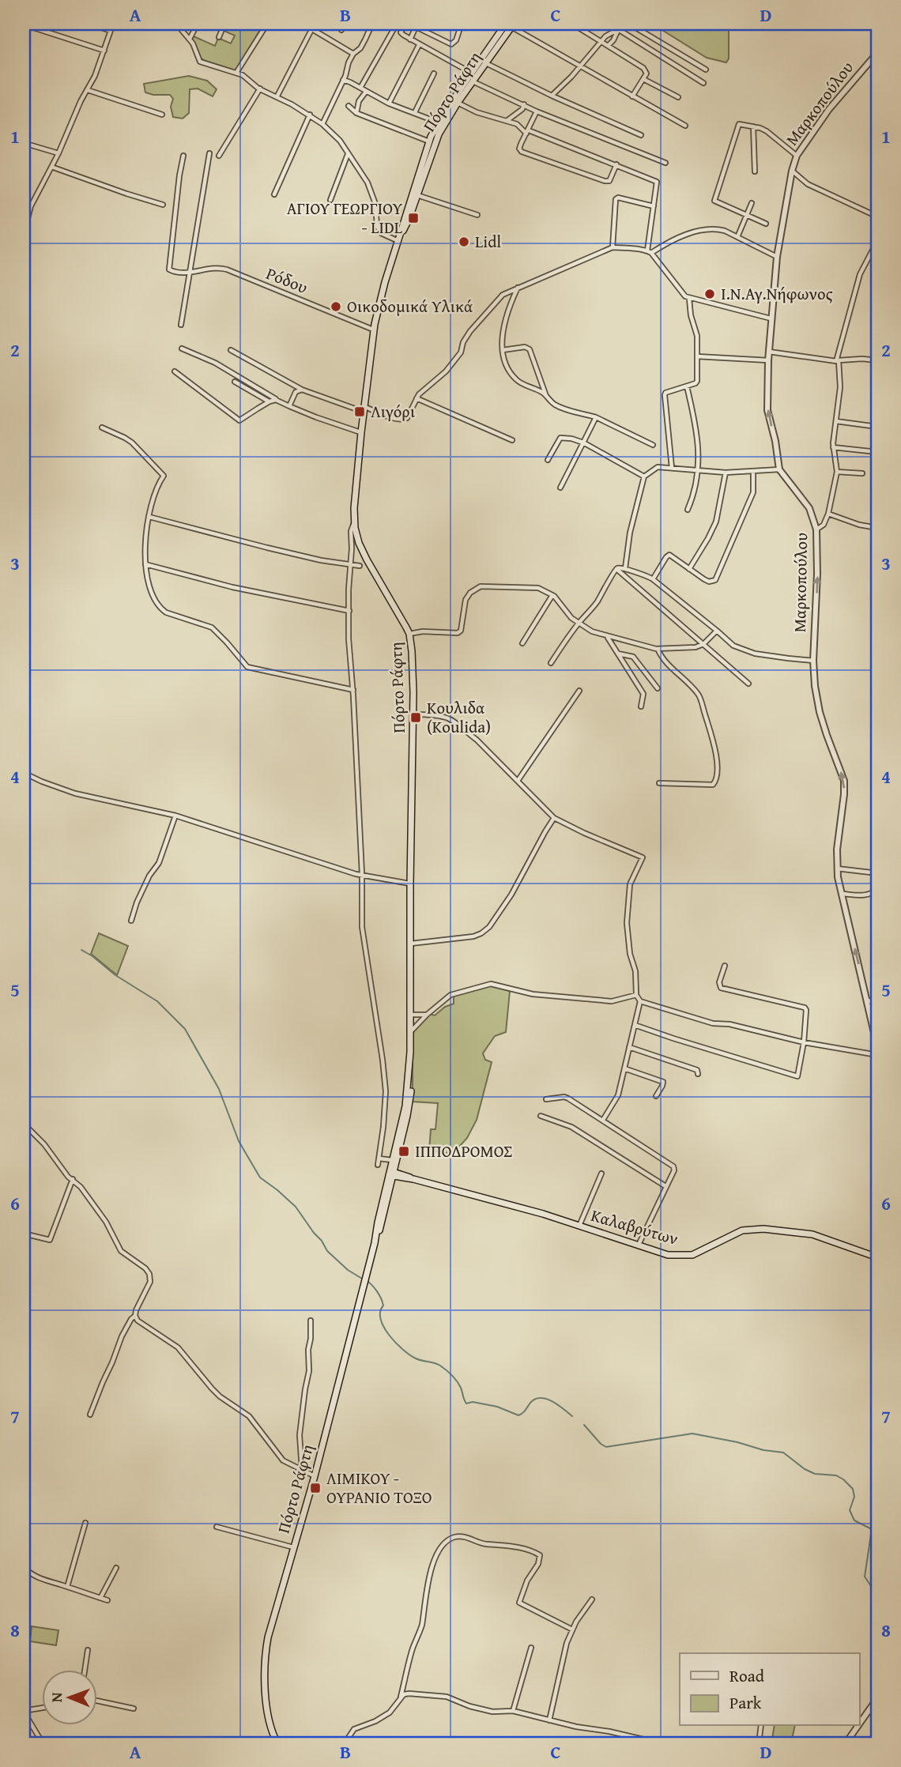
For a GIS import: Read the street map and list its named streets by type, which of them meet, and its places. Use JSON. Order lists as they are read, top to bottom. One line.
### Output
{"streets":{"main road":["Πόρτο Ράφτη","Καλαβρύτων"],"street":["Μαρκοπούλου","Ρόδου"]},"crossings":[["Πόρτο Ράφτη","Ρόδου"],["Πόρτο Ράφτη","Καλαβρύτων"]],"one_way":["Μαρκοπούλου"],"places":{"transit":["ΑΓΙΟΥ ΓΕΩΡΓΙΟΥ - LIDL","Λιγόρι","Κουλιδα (Koulida)","ΙΠΠΟΔΡΟΜΟΣ","ΛΙΜΙΚΟΥ - ΟΥΡΑΝΙΟ ΤΟΞΟ"],"other":["Lidl","Ι.Ν.Αγ.Νήφωνος","Οικοδομικά Υλικά"]},"legend":["Road","Park"],"north":"left","grid":{"columns":["A","B","C","D"],"rows":["1","2","3","4","5","6","7","8"]}}
